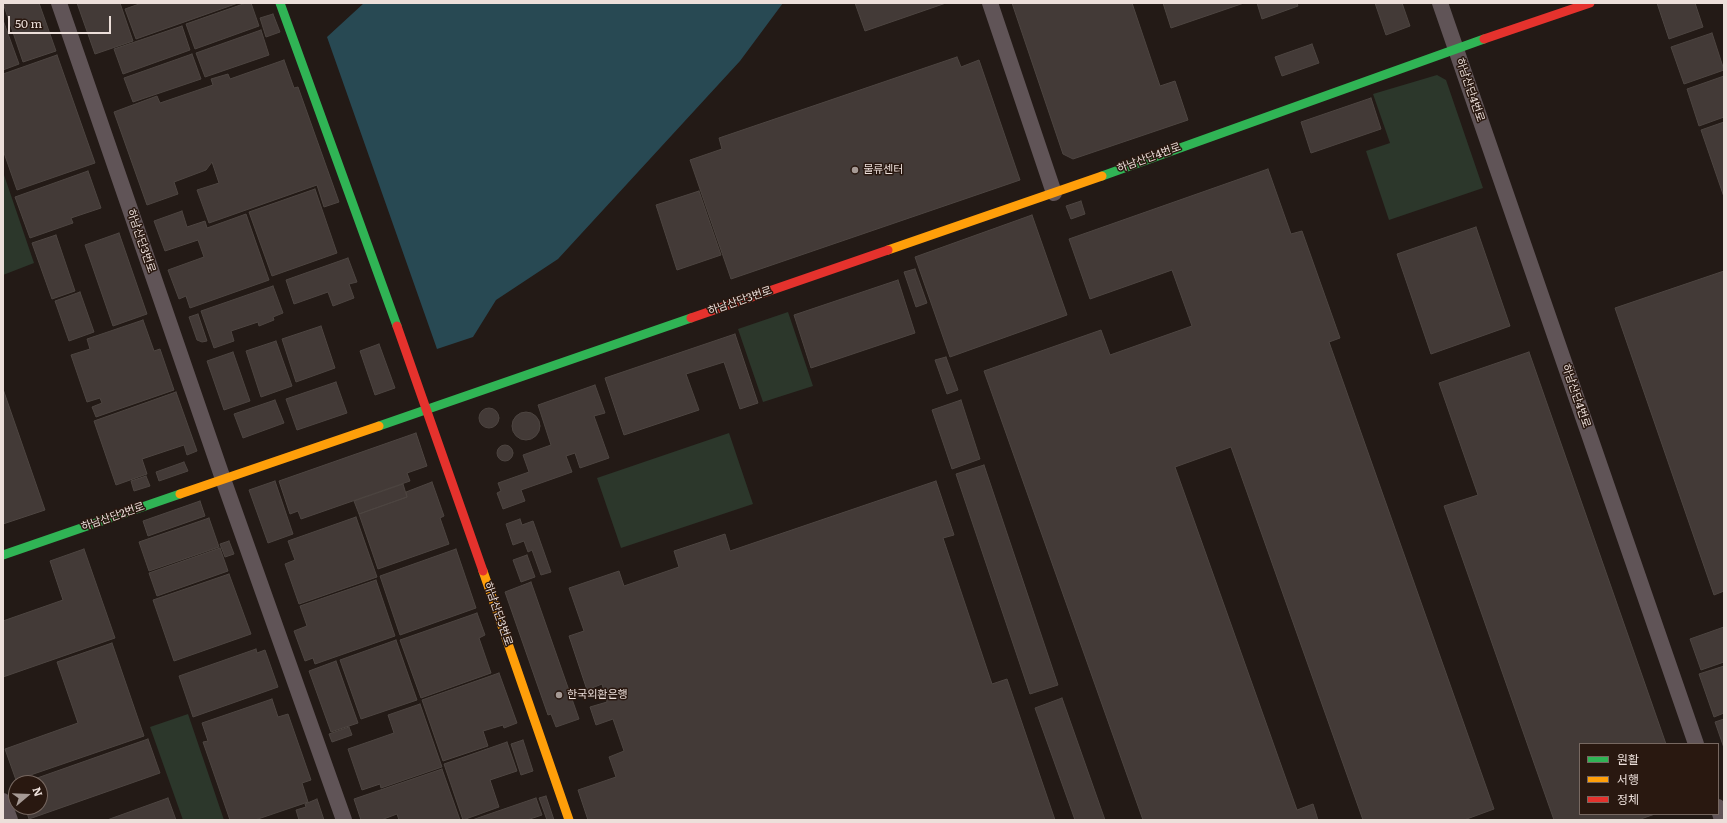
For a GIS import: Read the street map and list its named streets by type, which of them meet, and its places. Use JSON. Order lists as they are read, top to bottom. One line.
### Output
{"streets":{"street":["하남산단4번로","하남산단3번로","하남산단2번로"]},"crossings":[["하남산단4번로","하남산단3번로"],["하남산단3번로","하남산단2번로"]],"places":["물류센터","한국외환은행"],"legend":["원활","서행","정체"],"scale_bar":"50 m","north":"right"}
